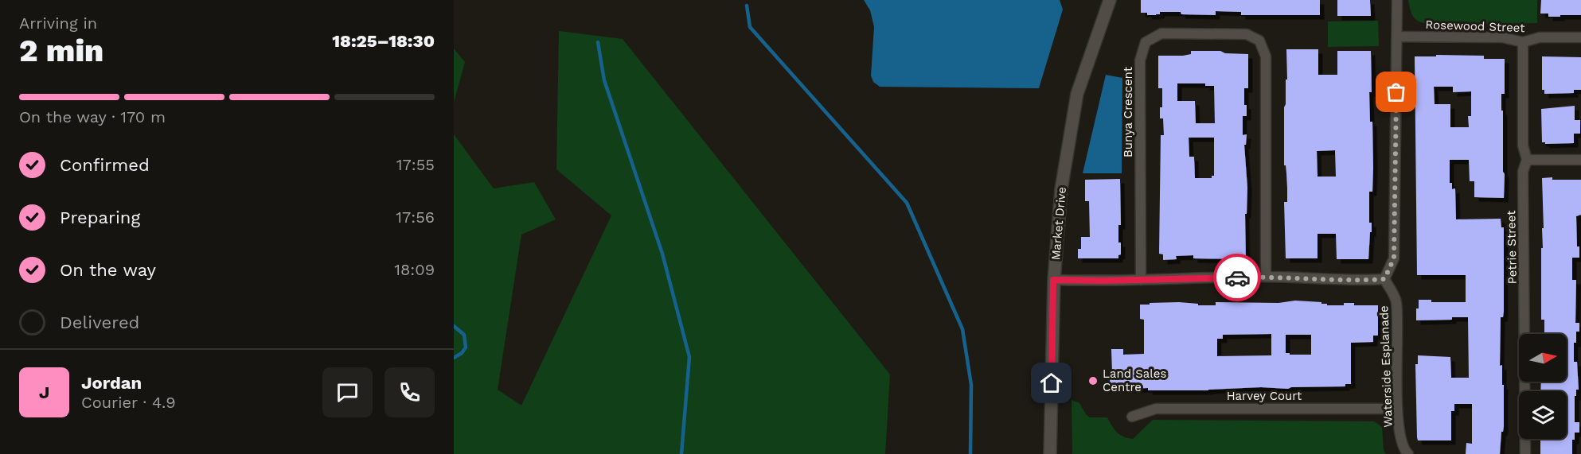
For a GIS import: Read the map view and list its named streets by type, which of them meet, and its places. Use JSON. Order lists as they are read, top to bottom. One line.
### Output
{"streets":{"street":["Rosewood Street","Bunya Crescent","Market Drive","Petrie Street","Waterside Esplanade","Harvey Court"]},"crossings":[["Rosewood Street","Petrie Street"],["Waterside Esplanade","Harvey Court"]],"places":["Land Sales Centre"],"north":"right","page":{"heading":["2 min","Arriving in","18:25–18:30"],"panel":["Jordan","Courier · 4.9"],"bar":"On the way · 170 m","list":[["Confirmed","17:55"],["Preparing","17:56"],["On the way","18:09"],"Delivered"],"round":"J"}}
